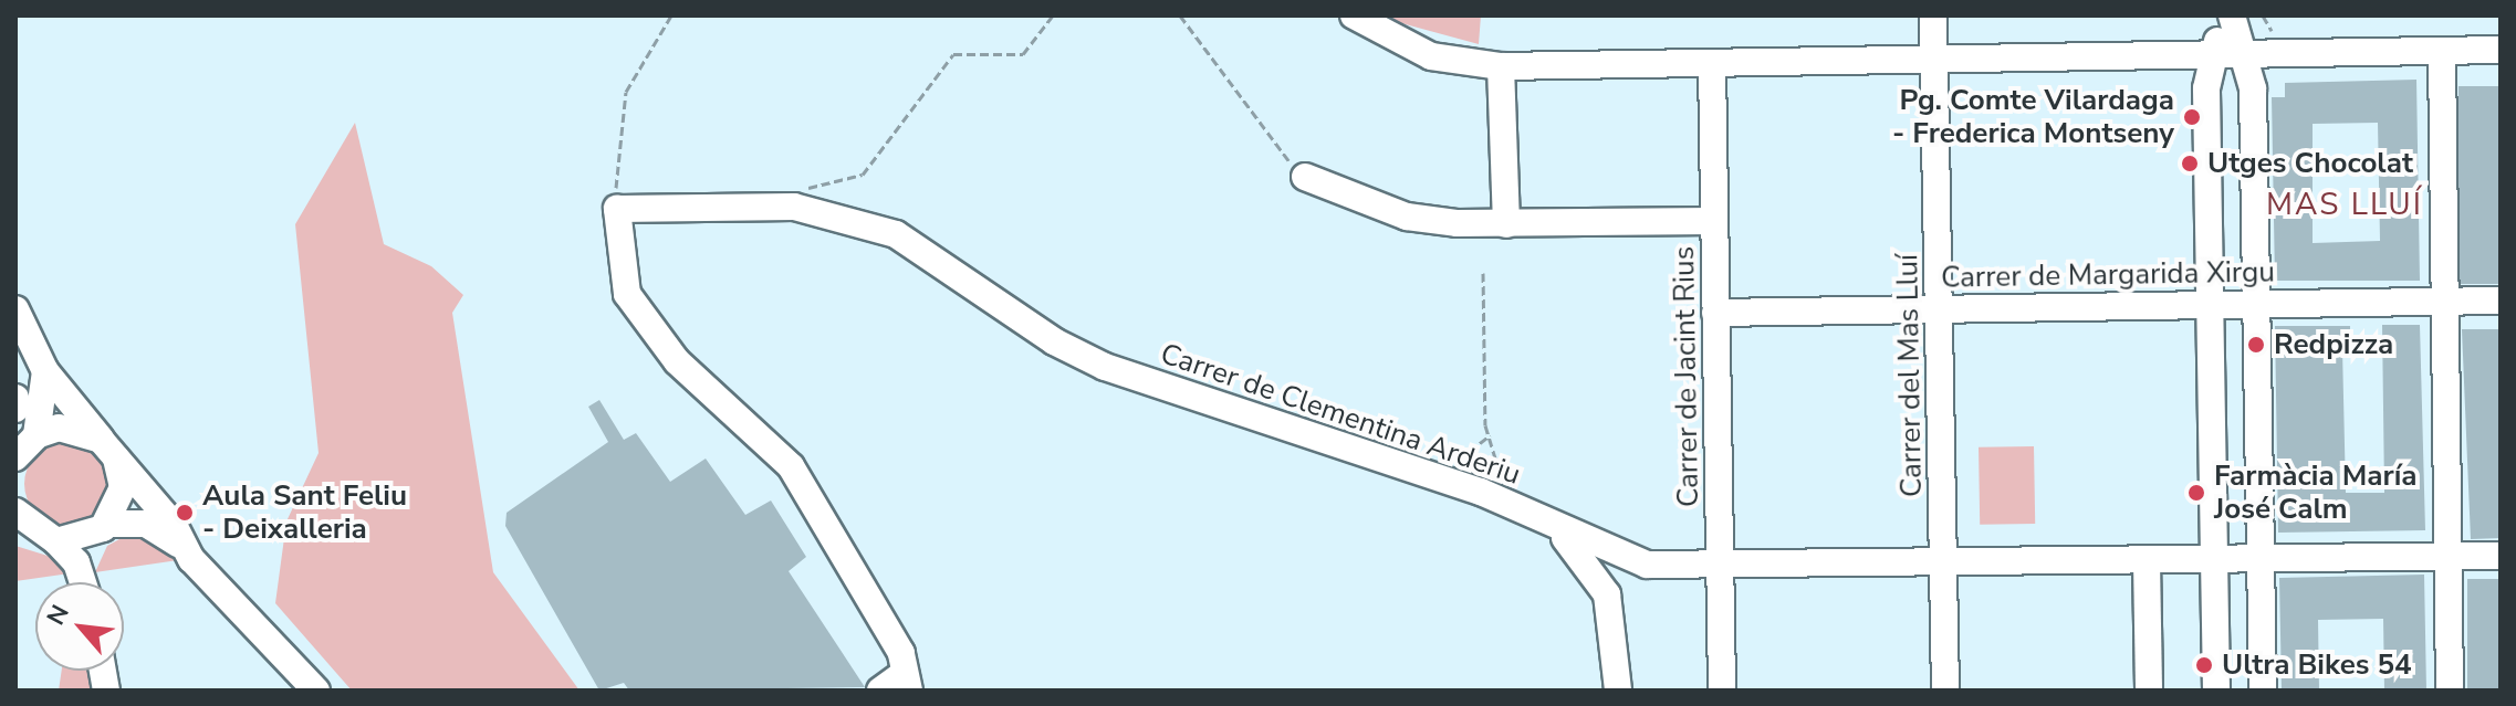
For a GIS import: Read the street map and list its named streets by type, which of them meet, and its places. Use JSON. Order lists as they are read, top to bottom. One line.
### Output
{"streets":{"street":["Carrer de Margarida Xirgu","Carrer del Mas Lluí","Carrer de Jacint Rius","Carrer de Clementina Arderiu"]},"crossings":[["Carrer de Margarida Xirgu","Carrer del Mas Lluí"],["Carrer de Margarida Xirgu","Carrer de Jacint Rius"],["Carrer del Mas Lluí","Carrer de Clementina Arderiu"],["Carrer de Jacint Rius","Carrer de Clementina Arderiu"]],"districts":["MAS LLUÍ"],"places":["Pg. Comte Vilardaga - Frederica Montseny","Utges Chocolat","Redpizza","Farmàcia María José Calm","Aula Sant Feliu - Deixalleria","Ultra Bikes 54"],"north":"top left"}
